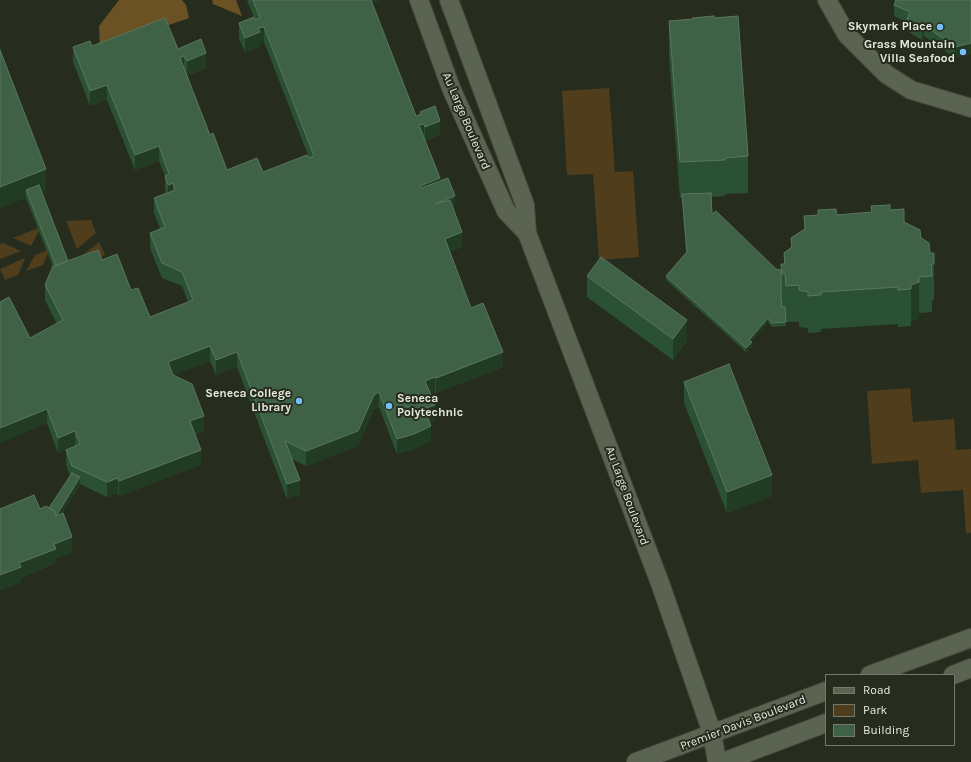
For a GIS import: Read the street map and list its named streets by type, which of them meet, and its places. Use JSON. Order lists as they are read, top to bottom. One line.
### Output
{"streets":{"street":["Au Large Boulevard","Premier Davis Boulevard"]},"crossings":[["Au Large Boulevard","Premier Davis Boulevard"]],"places":["Skymark Place","Grass Mountain Villa Seafood","Seneca College Library","Seneca Polytechnic"],"legend":["Road","Park","Building"]}
